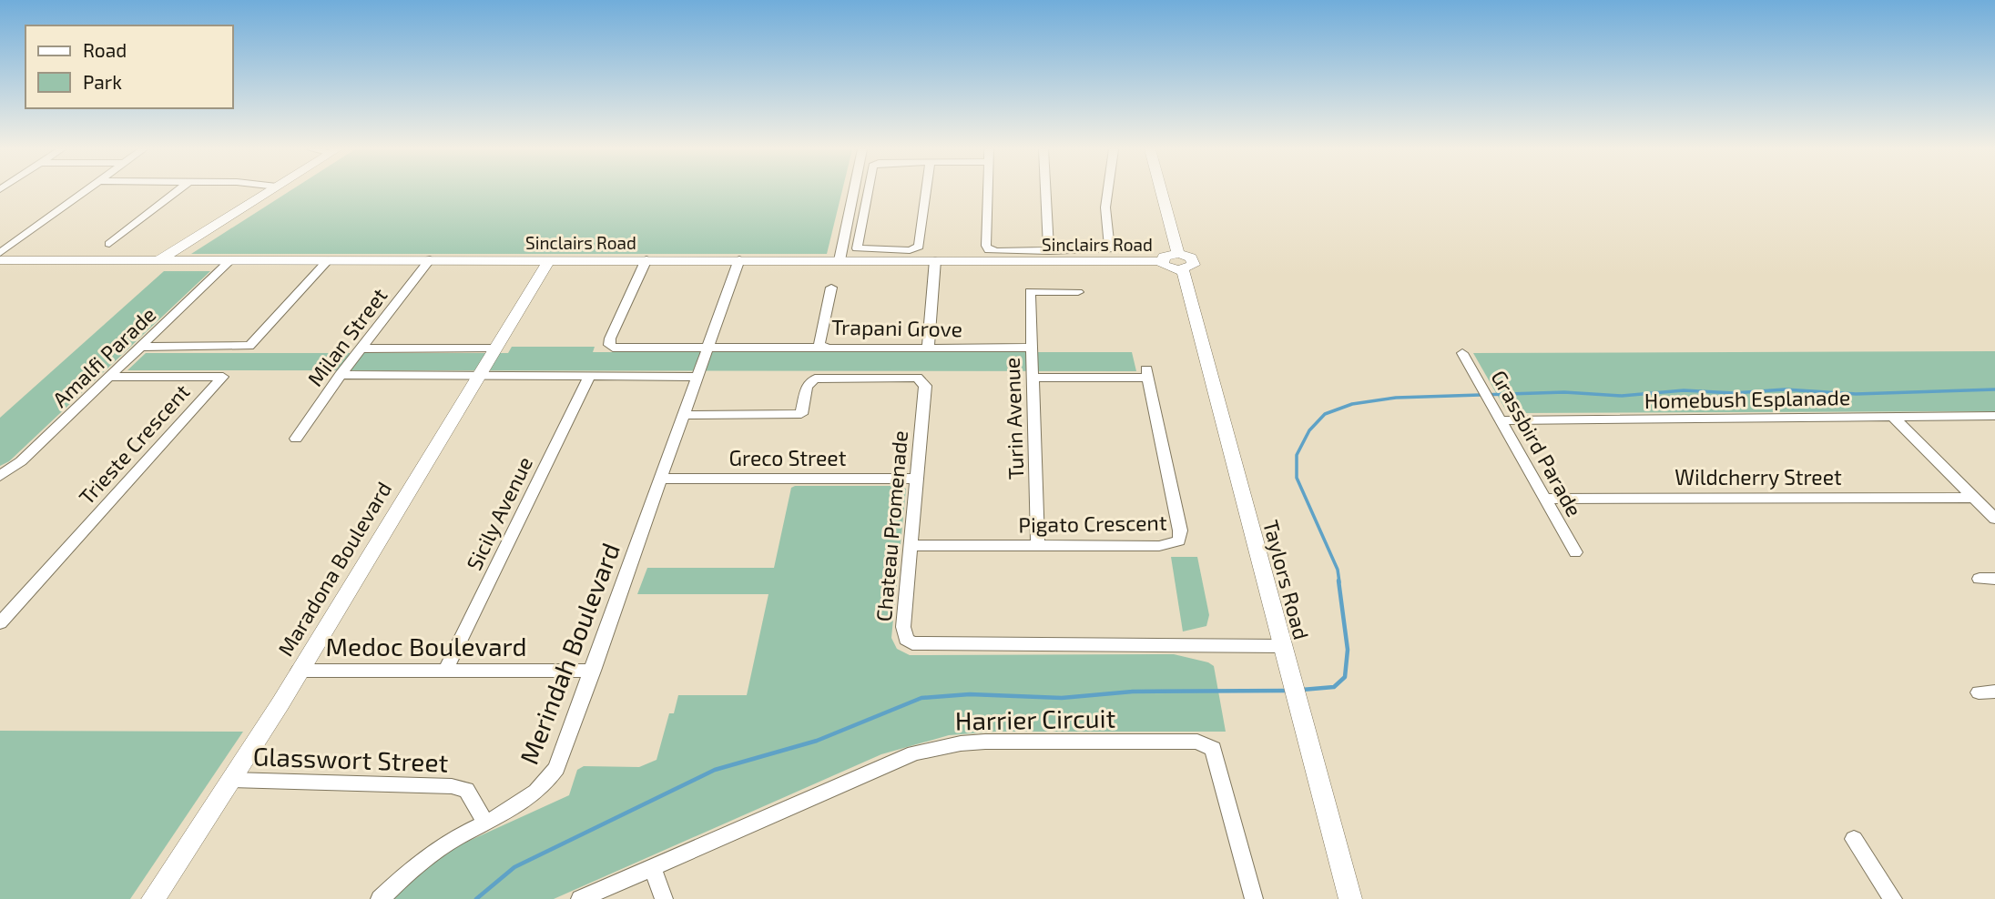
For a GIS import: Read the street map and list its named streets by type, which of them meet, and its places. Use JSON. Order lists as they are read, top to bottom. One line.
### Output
{"streets":{"street":["Sinclairs Road","Trapani Grove","Milan Street","Amalfi Parade","Homebush Esplanade","Turin Avenue","Grassbird Parade","Trieste Crescent","Greco Street","Wildcherry Street","Sicily Avenue","Pigato Crescent","Chateau Promenade","Maradona Boulevard","Taylors Road","Medoc Boulevard","Merindah Boulevard","Harrier Circuit","Glasswort Street"]},"crossings":[["Sinclairs Road","Milan Street"],["Sinclairs Road","Amalfi Parade"],["Sinclairs Road","Maradona Boulevard"],["Sinclairs Road","Taylors Road"],["Sinclairs Road","Merindah Boulevard"],["Trapani Grove","Turin Avenue"],["Amalfi Parade","Trieste Crescent"],["Homebush Esplanade","Grassbird Parade"],["Turin Avenue","Pigato Crescent"],["Grassbird Parade","Wildcherry Street"],["Greco Street","Chateau Promenade"],["Greco Street","Merindah Boulevard"],["Sicily Avenue","Medoc Boulevard"],["Pigato Crescent","Chateau Promenade"],["Chateau Promenade","Taylors Road"],["Chateau Promenade","Merindah Boulevard"],["Maradona Boulevard","Medoc Boulevard"],["Maradona Boulevard","Glasswort Street"],["Medoc Boulevard","Merindah Boulevard"],["Merindah Boulevard","Glasswort Street"]],"legend":["Road","Park"]}
